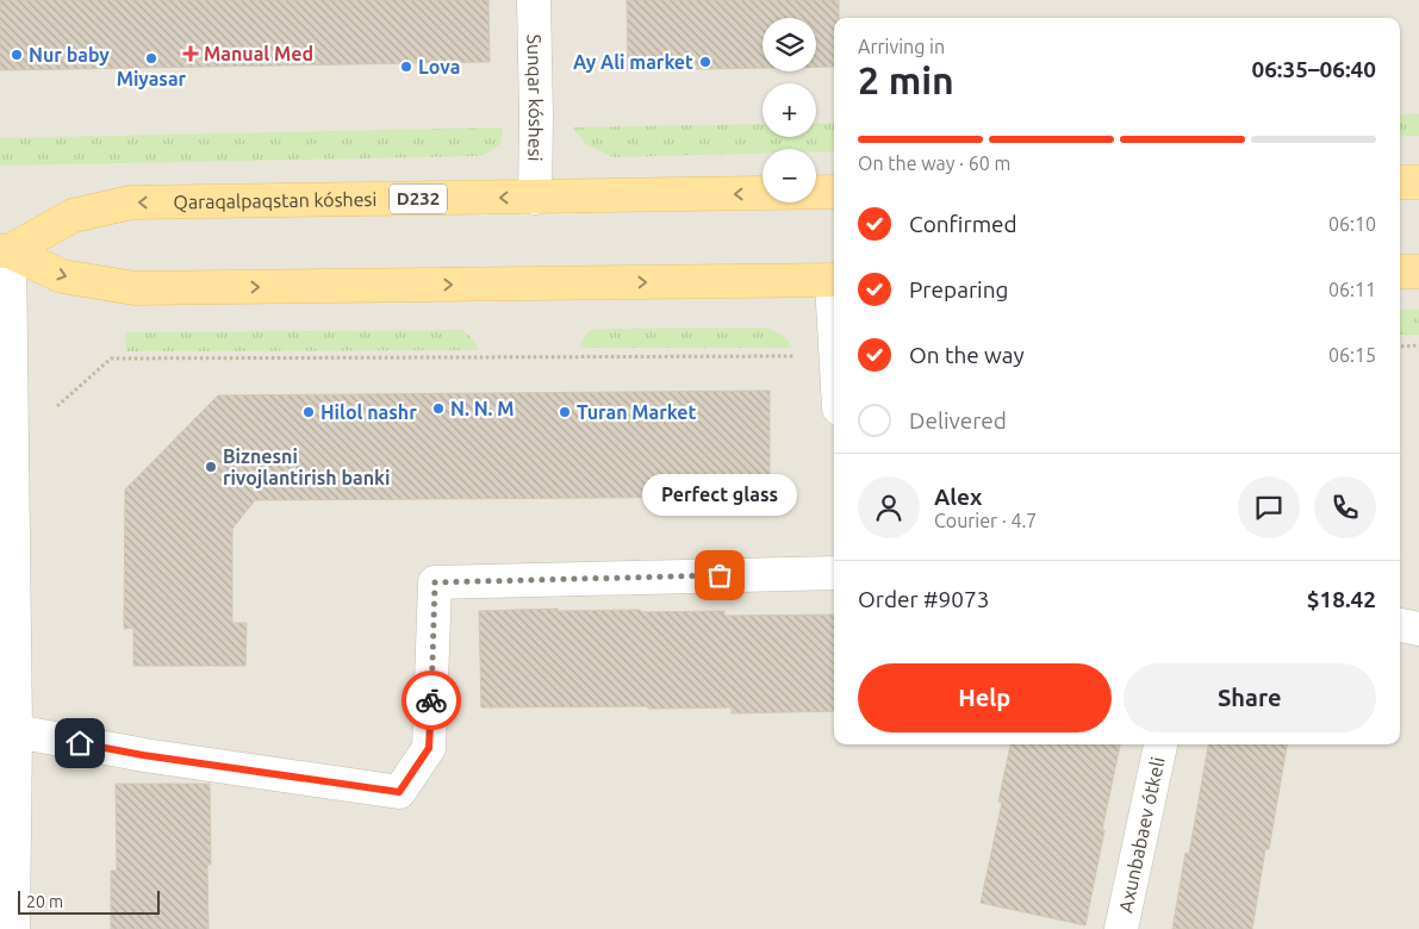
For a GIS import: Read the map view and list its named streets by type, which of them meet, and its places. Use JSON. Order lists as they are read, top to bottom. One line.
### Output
{"streets":{"main road":["D232","Qaraqalpaqstan kóshesi"],"street":["Sunqar kóshesi","Axunbabaev ótkeli"]},"crossings":[["Sunqar kóshesi","Qaraqalpaqstan kóshesi"]],"places":{"health":["Manual Med"],"other":["Nur baby","Miyasar","Ay Ali market","Lova","N. N. M","Hilol nashr","Turan Market","Biznesni rivojlantirish banki","Perfect glass"]},"scale_bar":"20 m","page":{"map_buttons":["+","−"],"heading":["2 min","Arriving in","06:35–06:40"],"panel":["Alex","Courier · 4.7","Order #9073","$18.42"],"bar":"On the way · 60 m","list":[["Confirmed","06:10"],["Preparing","06:11"],["On the way","06:15"],"Delivered"],"bubble":"Perfect glass","buttons":["Help","Share"],"scale":"20 m"}}
